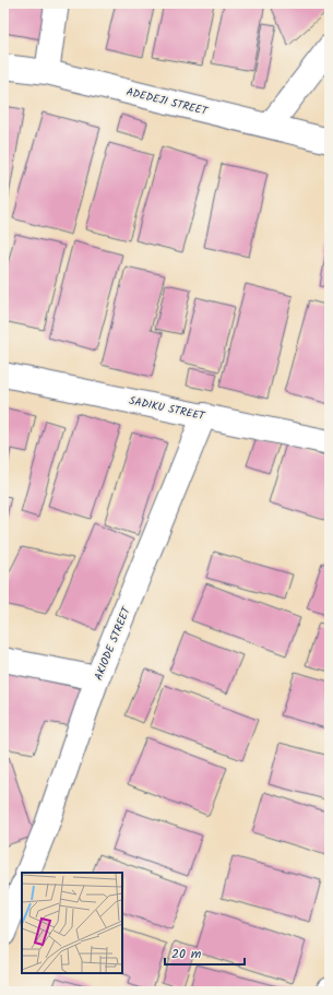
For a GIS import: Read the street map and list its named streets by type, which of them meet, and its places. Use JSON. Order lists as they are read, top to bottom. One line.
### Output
{"streets":{"street":["ADEDEJI STREET","SADIKU STREET","AKIODE STREET"]},"crossings":[["SADIKU STREET","AKIODE STREET"]],"scale_bar":"20 m"}
